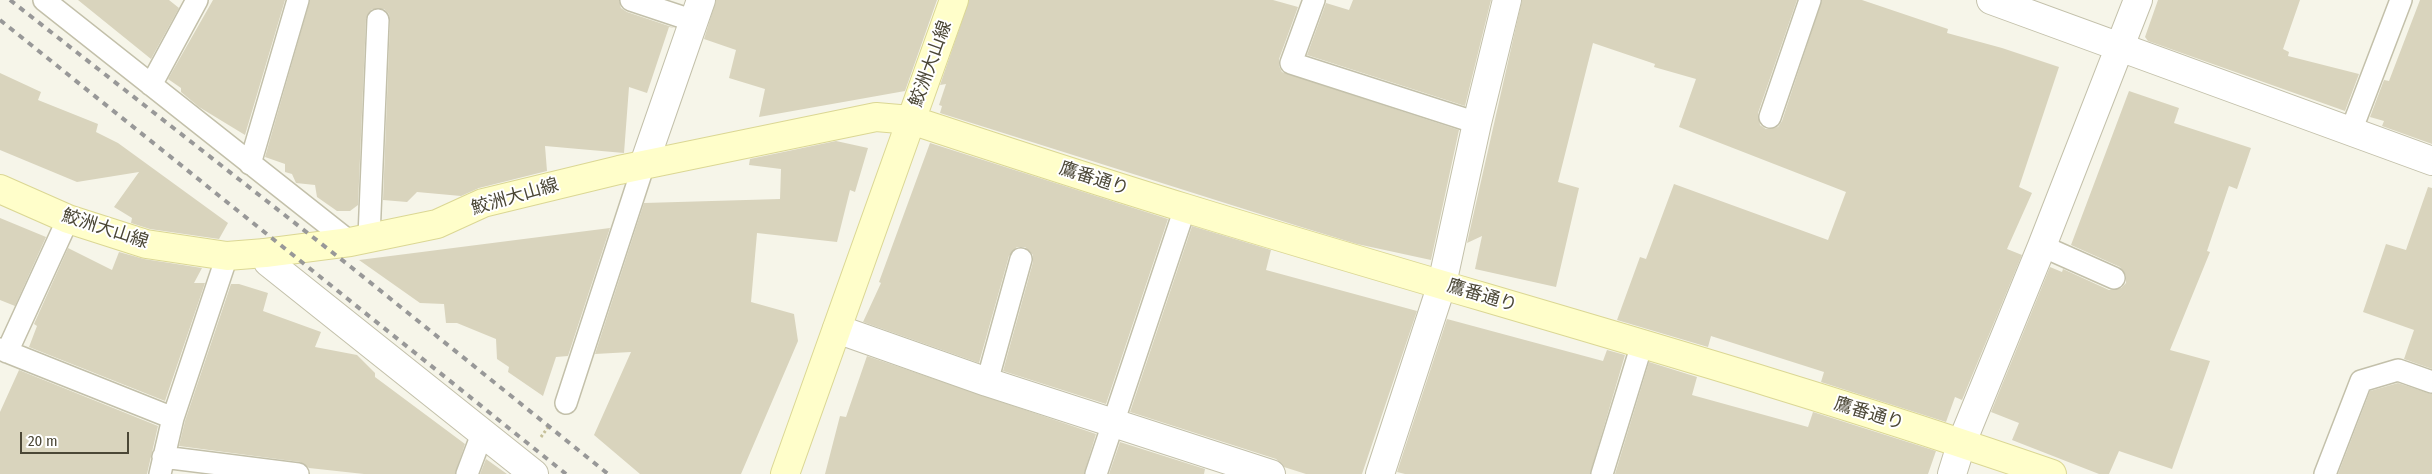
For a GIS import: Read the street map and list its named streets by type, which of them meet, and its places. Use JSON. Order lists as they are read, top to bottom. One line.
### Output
{"streets":{"street":["鮫洲大山線","鷹番通り"]},"crossings":[["鮫洲大山線","鷹番通り"]],"scale_bar":"20 m"}
